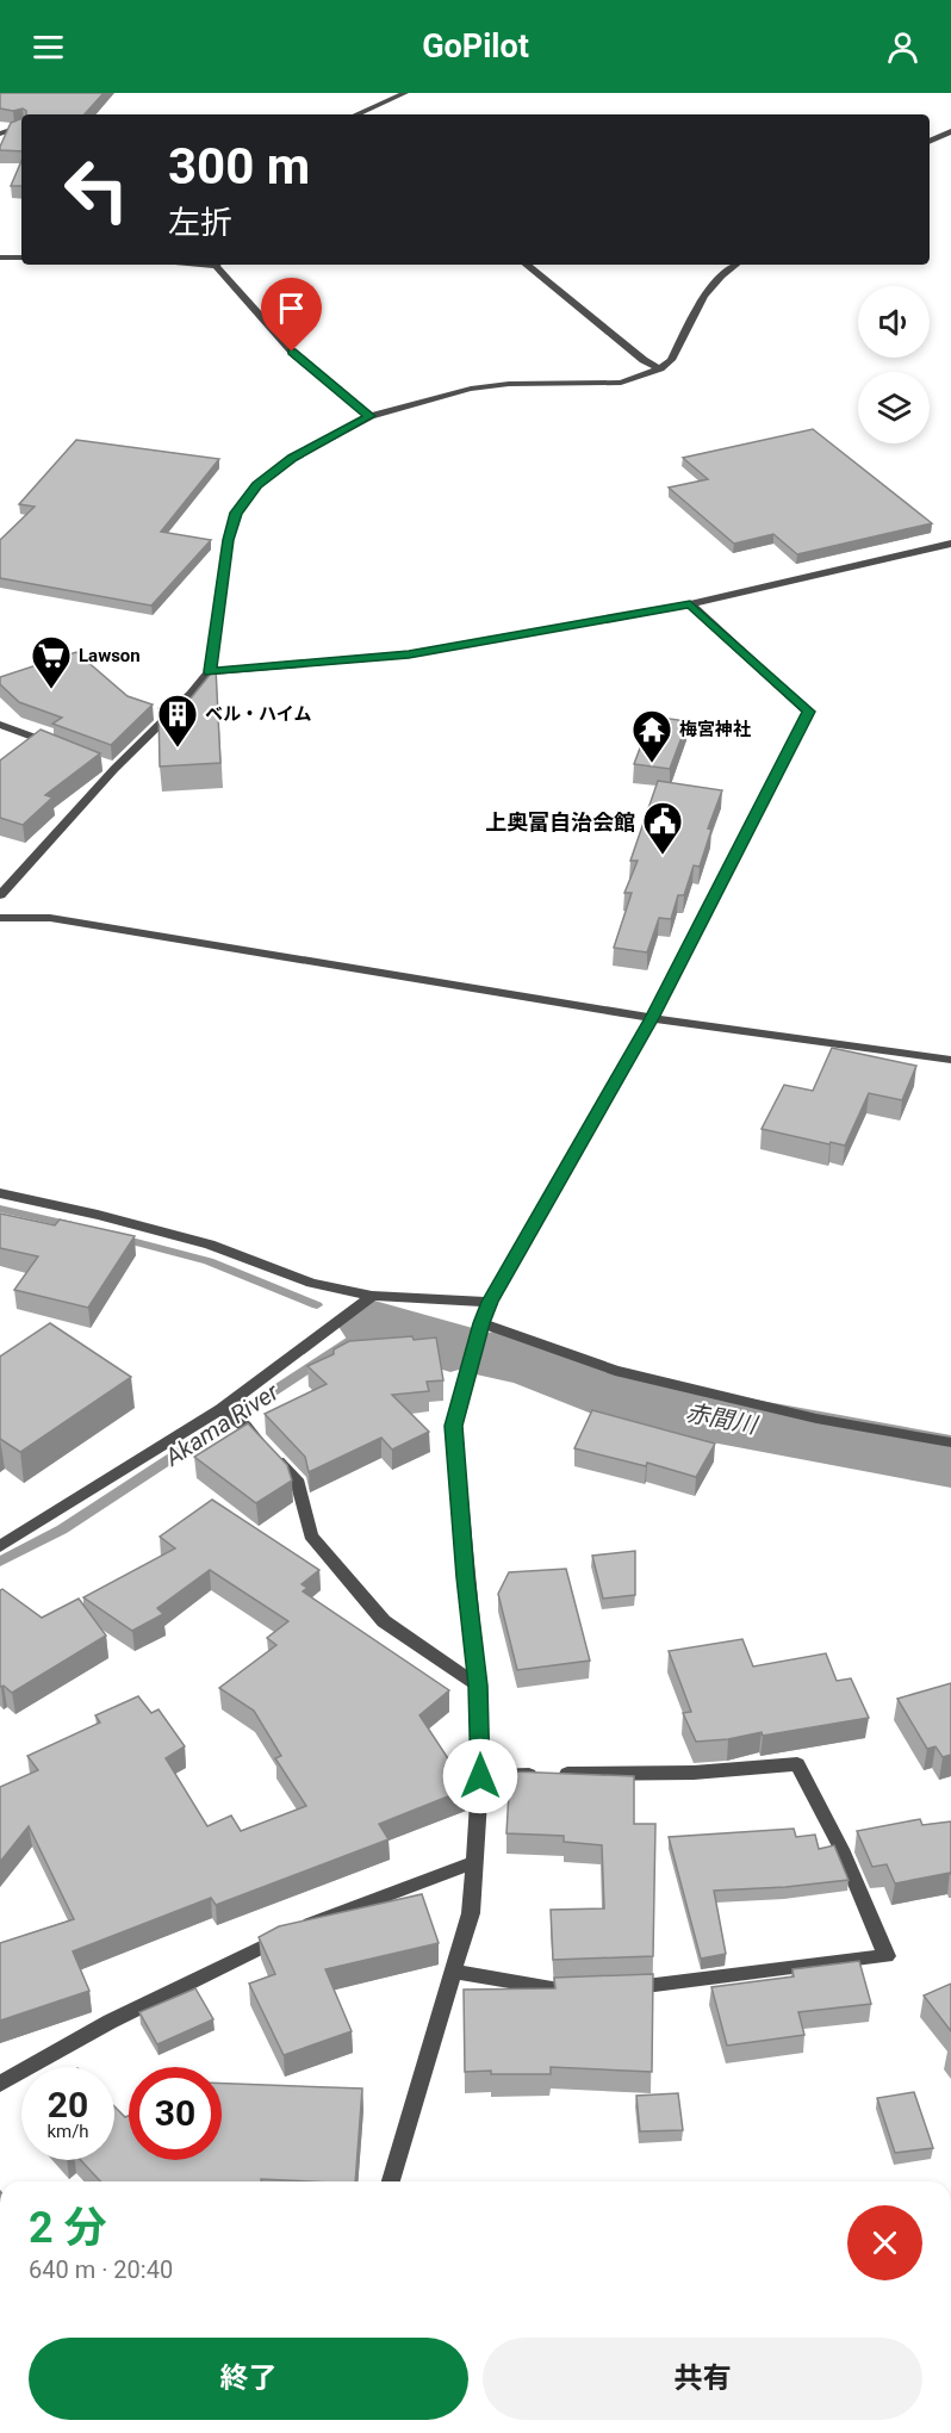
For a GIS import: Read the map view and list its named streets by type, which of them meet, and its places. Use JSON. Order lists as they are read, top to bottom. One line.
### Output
{"water":["赤間川","Akama River"],"places":{"supermarket":["Lawson"],"building":["ベル・ハイム"],"temple":["梅宮神社"],"public building":["上奥富自治会館"]},"page":{"header":"GoPilot","turn":["300 m","左折"],"speed":"20 km/h","limit":"30","heading":["2 分","640 m · 20:40"],"buttons":["終了","共有"]}}
